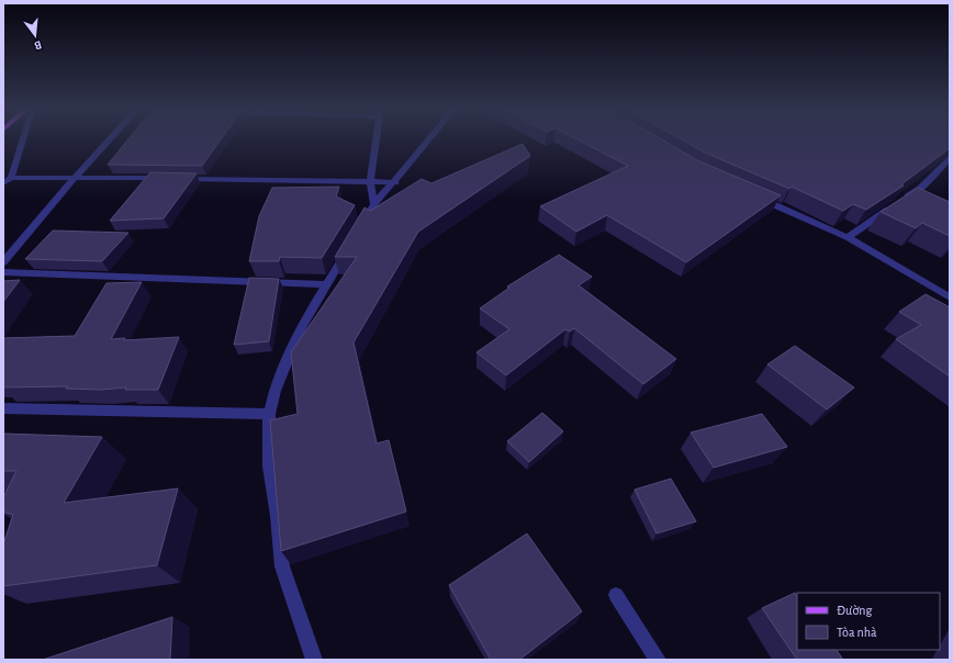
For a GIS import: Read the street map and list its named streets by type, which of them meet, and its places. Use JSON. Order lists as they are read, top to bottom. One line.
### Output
{"legend":["Đường","Tòa nhà"],"north":"bottom"}
